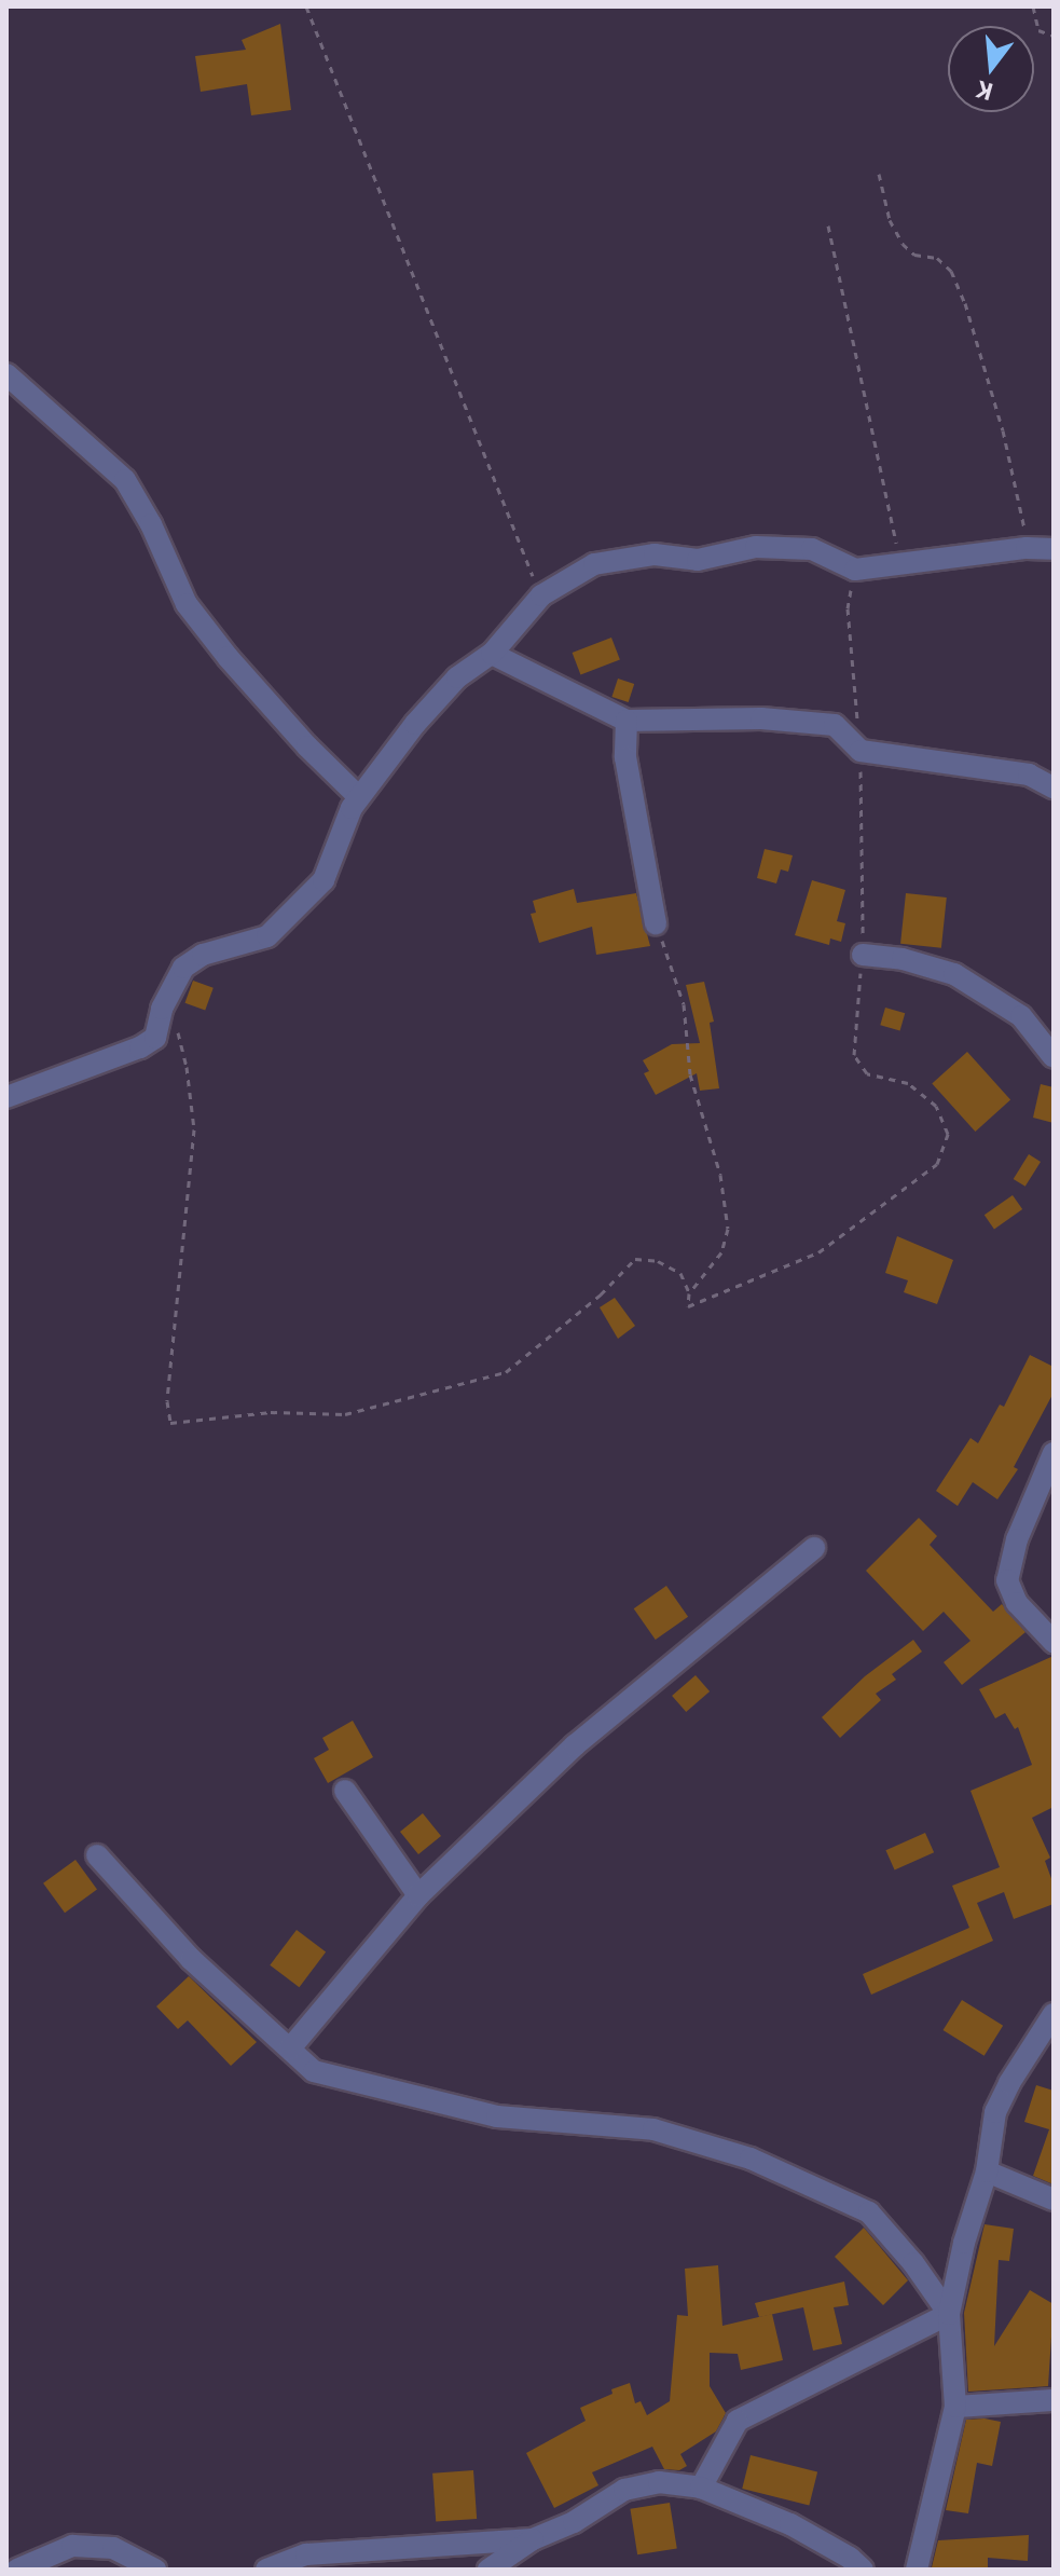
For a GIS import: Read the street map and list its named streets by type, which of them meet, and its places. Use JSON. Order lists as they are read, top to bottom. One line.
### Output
{"north":"bottom"}
